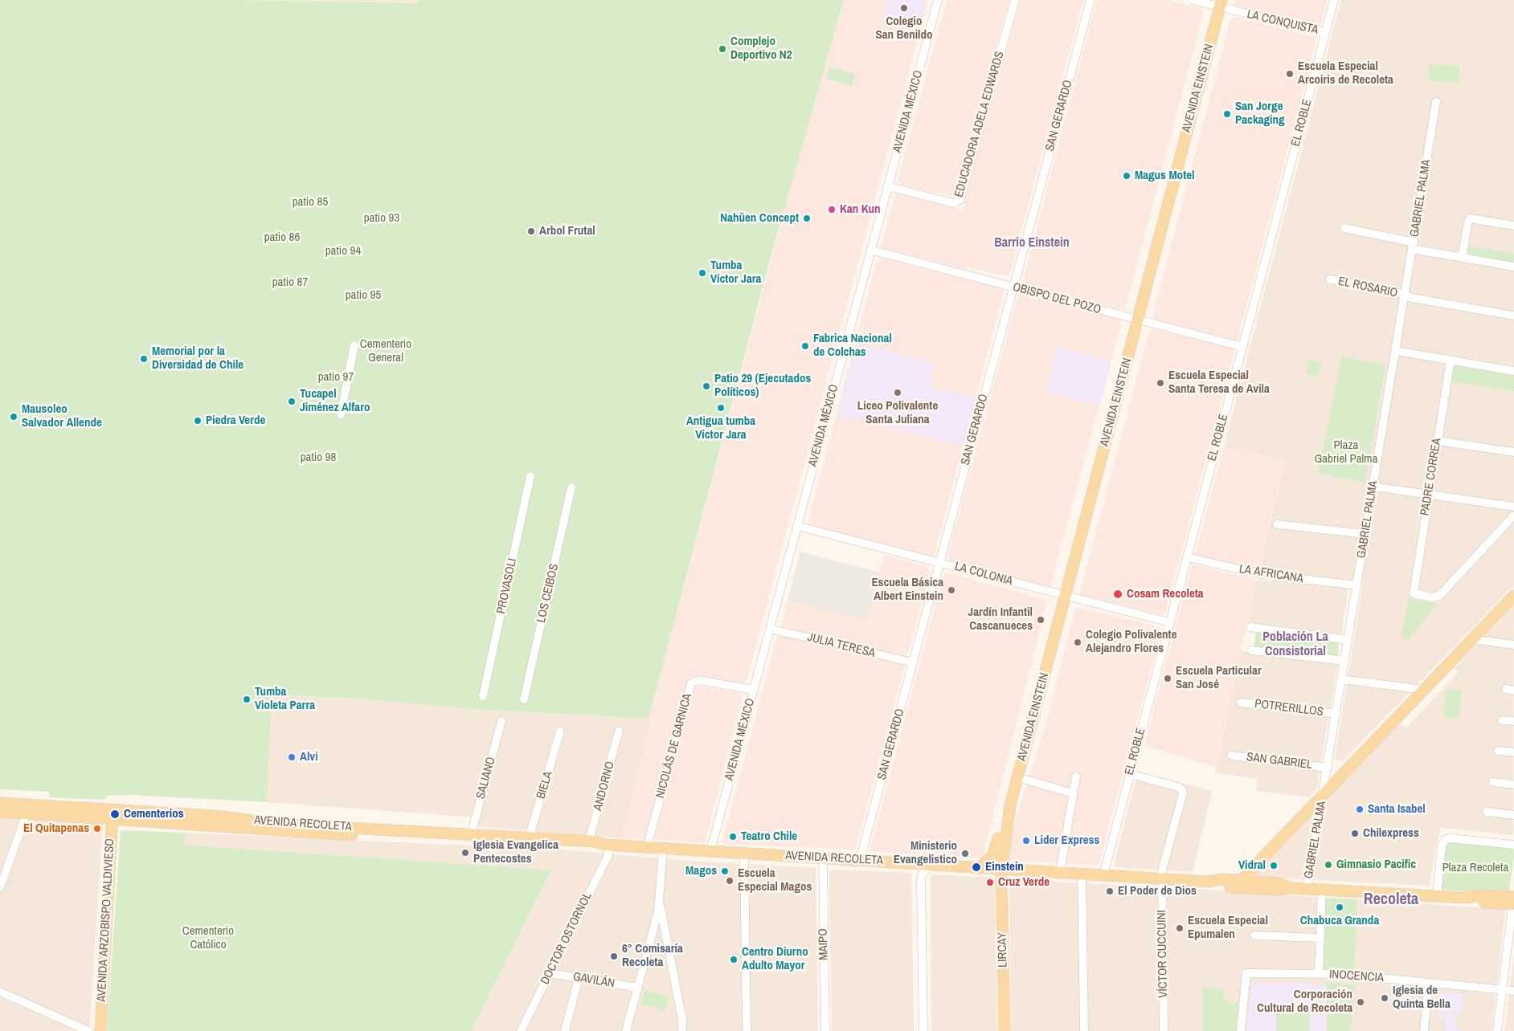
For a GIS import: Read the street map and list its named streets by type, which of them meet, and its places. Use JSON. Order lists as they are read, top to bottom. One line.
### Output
{"streets":{"main road":["AVENIDA EINSTEIN","AVENIDA RECOLETA","AVENIDA ARZOBISPO VALDIVIESO","LIRCAY"],"street":["LA CONQUISTA","AVENIDA MÉXICO","SAN GERARDO","EL ROBLE","EDUCADORA ADELA EDWARDS","GABRIEL PALMA","EL ROSARIO","OBISPO DEL POZO","PADRE CORREA","LA COLONIA","LA AFRICANA","PROVASOLI","LOS CEIBOS","JULIA TERESA","POTRERILLOS","NICOLÁS DE GARNICA","SAN GABRIEL","SALIANO","BIELA","ANDORNO","DOCTOR OSTORNOL","MAIPO","VÍCTOR CUCCUINI","INOCENCIA","GAVILÁN"]},"crossings":[["LA CONQUISTA","AVENIDA EINSTEIN"],["LA CONQUISTA","EL ROBLE"],["AVENIDA EINSTEIN","OBISPO DEL POZO"],["AVENIDA EINSTEIN","LA COLONIA"],["AVENIDA EINSTEIN","AVENIDA RECOLETA"],["AVENIDA EINSTEIN","LIRCAY"],["AVENIDA MÉXICO","EDUCADORA ADELA EDWARDS"],["AVENIDA MÉXICO","OBISPO DEL POZO"],["AVENIDA MÉXICO","LA COLONIA"],["AVENIDA MÉXICO","JULIA TERESA"],["AVENIDA MÉXICO","NICOLÁS DE GARNICA"],["AVENIDA MÉXICO","AVENIDA RECOLETA"],["SAN GERARDO","OBISPO DEL POZO"],["SAN GERARDO","LA COLONIA"],["SAN GERARDO","JULIA TERESA"],["SAN GERARDO","AVENIDA RECOLETA"],["EL ROBLE","OBISPO DEL POZO"],["EL ROBLE","LA COLONIA"],["EL ROBLE","LA AFRICANA"],["EL ROBLE","AVENIDA RECOLETA"],["EL ROBLE","VÍCTOR CUCCUINI"],["GABRIEL PALMA","EL ROSARIO"],["GABRIEL PALMA","LA AFRICANA"],["GABRIEL PALMA","POTRERILLOS"],["GABRIEL PALMA","SAN GABRIEL"],["GABRIEL PALMA","AVENIDA RECOLETA"],["NICOLÁS DE GARNICA","AVENIDA RECOLETA"],["SALIANO","AVENIDA RECOLETA"],["BIELA","AVENIDA RECOLETA"],["ANDORNO","AVENIDA RECOLETA"],["AVENIDA RECOLETA","AVENIDA ARZOBISPO VALDIVIESO"],["AVENIDA RECOLETA","DOCTOR OSTORNOL"],["AVENIDA RECOLETA","MAIPO"],["AVENIDA RECOLETA","LIRCAY"],["AVENIDA RECOLETA","VÍCTOR CUCCUINI"],["DOCTOR OSTORNOL","GAVILÁN"]],"districts":["Barrio Einstein","Población La Consistorial","Recoleta"],"parks":["patio 85","patio 93","patio 86","patio 94","patio 87","patio 95","Cementerio General","patio 97","Plaza Gabriel Palma","patio 98","Plaza Recoleta","Cementerio Católico"],"places":["Colegio San Benildo","Complejo Deportivo N2","Escuela Especial Arcoiris de Recoleta","San Jorge Packaging","Magus Motel","Kan Kun","Nahüen Concept","Arbol Frutal","Tumba Víctor Jara","Fabrica Nacional de Colchas","Memorial por la Diversidad de Chile","Escuela Especial Santa Teresa de Avila","Patio 29 (Ejecutados Políticos)","Liceo Polivalente Santa Juliana","Tucapel Jiménez Alfaro","Antigua tumba Víctor Jara","Mausoleo Salvador Allende","Piedra Verde","Escuela Básica Albert Einstein","Cosam Recoleta","Jardín Infantil Cascanueces","Colegio Polivalente Alejandro Flores","Escuela Particular San José","Tumba Violeta Parra","Alvi","Santa Isabel","Cementerios","El Quitapenas","Chilexpress","Teatro Chile","Lider Express","Iglesia Evangelica Pentecostes","Ministerio Evangelistico","Gimnasio Pacific","Vidral","Einstein","Magos","Escuela Especial Magos","Cruz Verde","El Poder de Dios","Chabuca Granda","Escuela Especial Epumalen","6° Comisaría Recoleta","Centro Diurno Adulto Mayor","Iglesia de Quinta Bella","Corporación Cultural de Recoleta"]}
